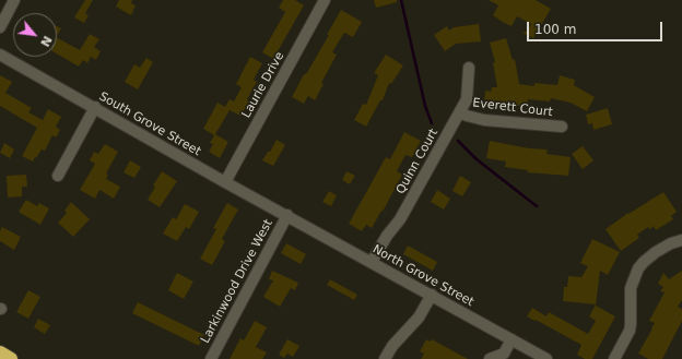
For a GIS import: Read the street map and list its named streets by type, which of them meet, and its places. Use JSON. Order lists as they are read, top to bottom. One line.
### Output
{"streets":{"street":["Laurie Drive","Everett Court","South Grove Street","Quinn Court","North Grove Street","Larkinwood Drive West"]},"crossings":[["Laurie Drive","South Grove Street"],["Everett Court","Quinn Court"],["South Grove Street","North Grove Street"],["South Grove Street","Larkinwood Drive West"],["Quinn Court","North Grove Street"],["North Grove Street","Larkinwood Drive West"]],"scale_bar":"100 m","north":"bottom right"}
